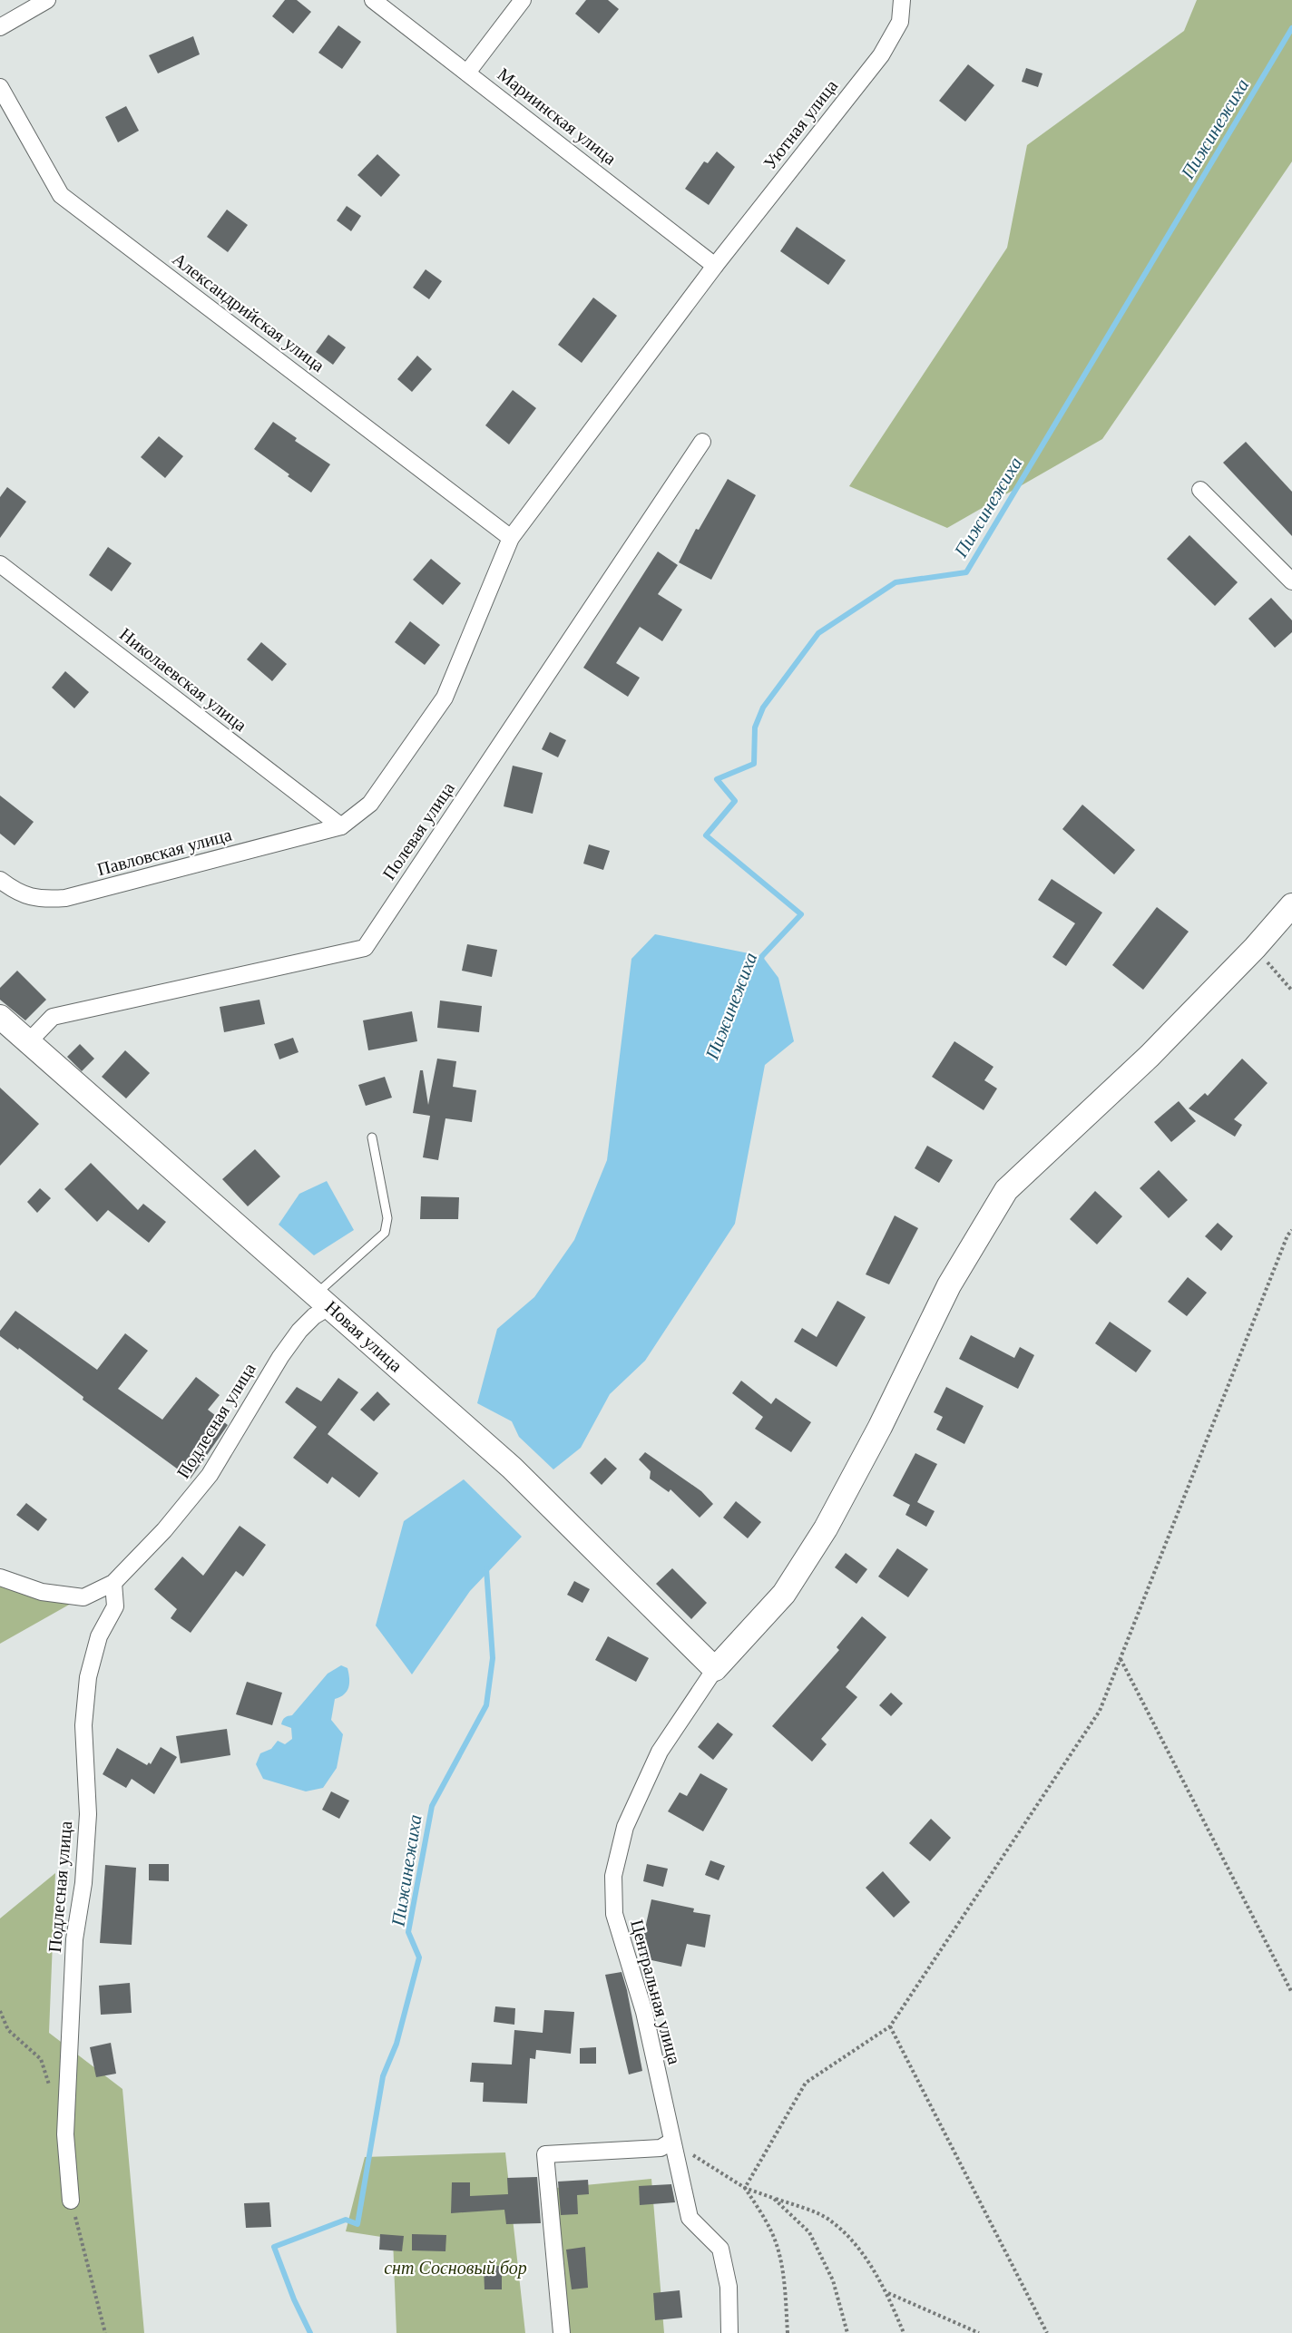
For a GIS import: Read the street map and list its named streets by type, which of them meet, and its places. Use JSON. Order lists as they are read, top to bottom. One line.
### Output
{"streets":{"street":["Мариинская улица","Уютная улица","Александрийская улица","Николаевская улица","Полевая улица","Павловская улица","Новая улица","Подлесная улица","Центральная улица"]},"crossings":[["Мариинская улица","Уютная улица"],["Уютная улица","Александрийская улица"],["Уютная улица","Николаевская улица"],["Уютная улица","Павловская улица"],["Николаевская улица","Павловская улица"],["Полевая улица","Новая улица"],["Новая улица","Подлесная улица"],["Новая улица","Центральная улица"]],"water":["Пижинежиха"],"parks":["снт Сосновый бор"]}
